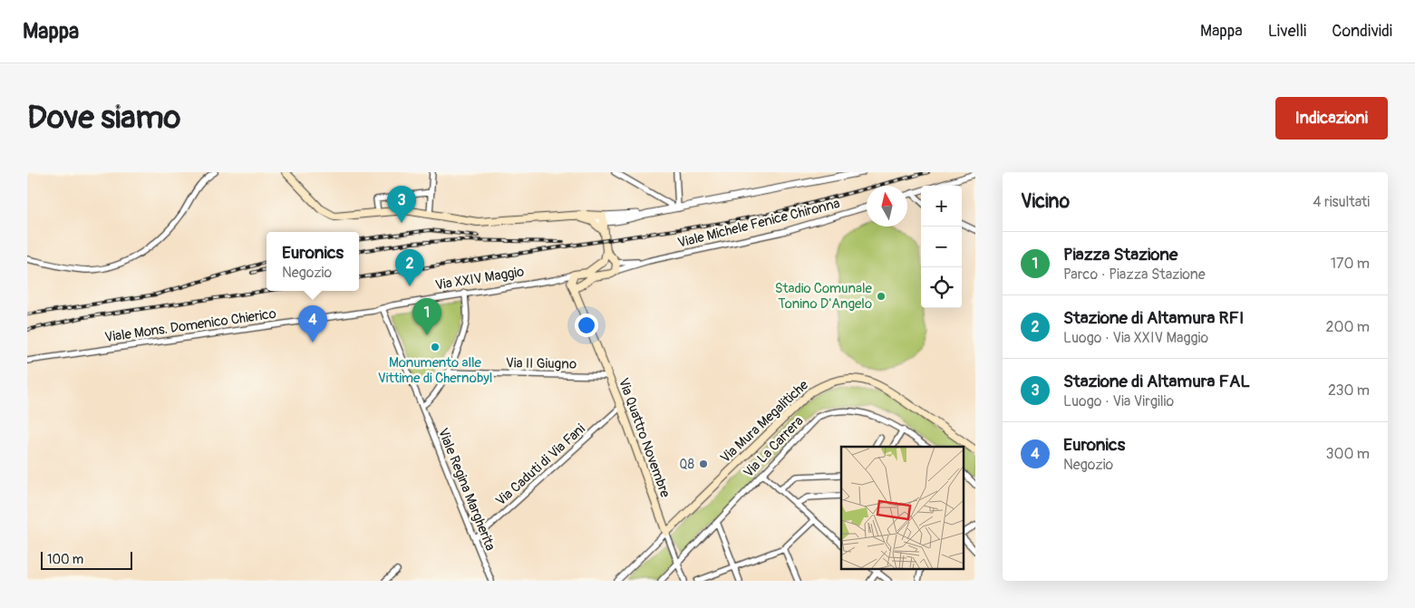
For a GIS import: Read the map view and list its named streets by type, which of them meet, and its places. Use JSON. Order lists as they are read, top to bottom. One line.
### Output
{"streets":{"main road":["Via Mura Megalitiche","Via Quattro Novembre"],"street":["Viale Michele Fenice Chironna","Via XXIV Maggio","Viale Mons. Domenico Chierico","Via II Giugno","Via La Carrera","Via Caduti di Via Fani","Viale Regina Margherita"]},"crossings":[["Via XXIV Maggio","Viale Mons. Domenico Chierico"],["Via XXIV Maggio","Via Quattro Novembre"],["Via XXIV Maggio","Viale Regina Margherita"],["Viale Mons. Domenico Chierico","Viale Regina Margherita"],["Via II Giugno","Via Quattro Novembre"],["Via Mura Megalitiche","Via Quattro Novembre"],["Via Quattro Novembre","Via La Carrera"],["Via Quattro Novembre","Via Caduti di Via Fani"],["Via Caduti di Via Fani","Viale Regina Margherita"]],"places":["Stadio Comunale Tonino D'Angelo","Monumento alle Vittime di Chernobyl","Q8"],"scale_bar":"100 m","north":"top","page":{"header":"Mappa","nav":["Mappa","Livelli","Condividi"],"buttons":"Indicazioni","title":"Dove siamo","heading":["Vicino","4 risultati"],"map_buttons":["+","−"],"pins":["3","2","1","4"],"list":[{"mark":"1","name":"Piazza Stazione","note":"Parco · Piazza Stazione","value":"170 m"},{"mark":"2","name":"Stazione di Altamura RFI","note":"Luogo · Via XXIV Maggio","value":"200 m"},{"mark":"3","name":"Stazione di Altamura FAL","note":"Luogo · Via Virgilio","value":"230 m"},{"mark":"4","name":"Euronics","note":"Negozio","value":"300 m"}],"popup":["Euronics","Negozio"],"scale":"100 m"}}
